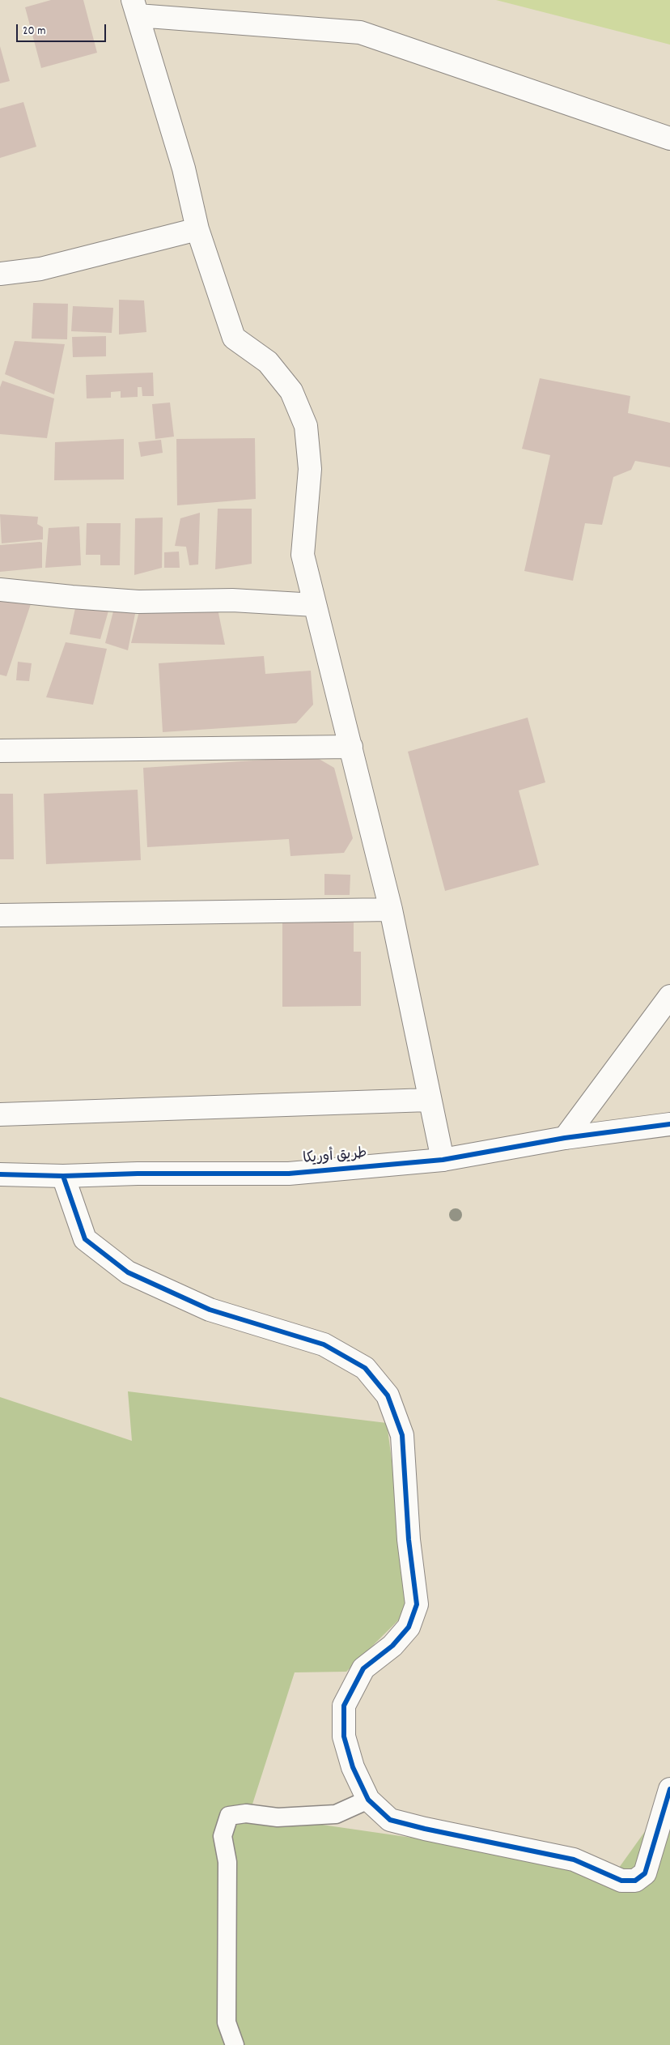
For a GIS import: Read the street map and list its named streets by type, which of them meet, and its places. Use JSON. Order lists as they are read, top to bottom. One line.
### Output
{"streets":{"street":["طريق أوريكا"]},"scale_bar":"20 m"}
